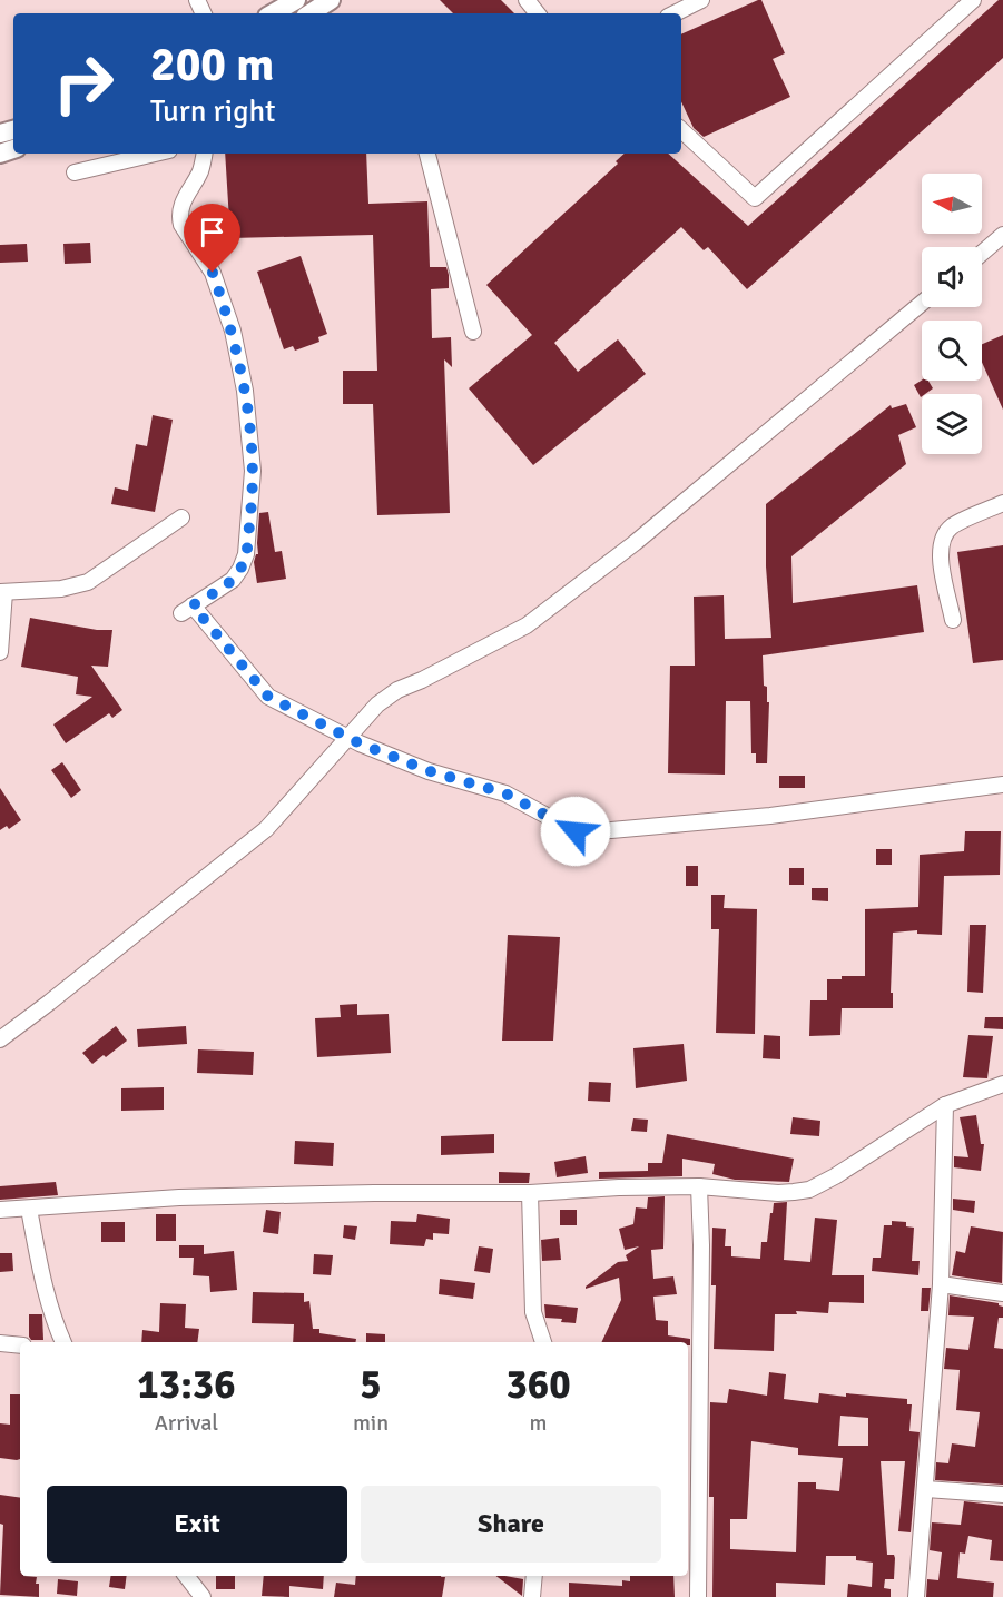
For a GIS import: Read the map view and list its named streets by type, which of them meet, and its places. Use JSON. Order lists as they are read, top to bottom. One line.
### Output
{"north":"left","page":{"turn":["200 m","Turn right"],"eta":["13:36","Arrival","5","min","360","m"],"buttons":["Exit","Share"]}}
